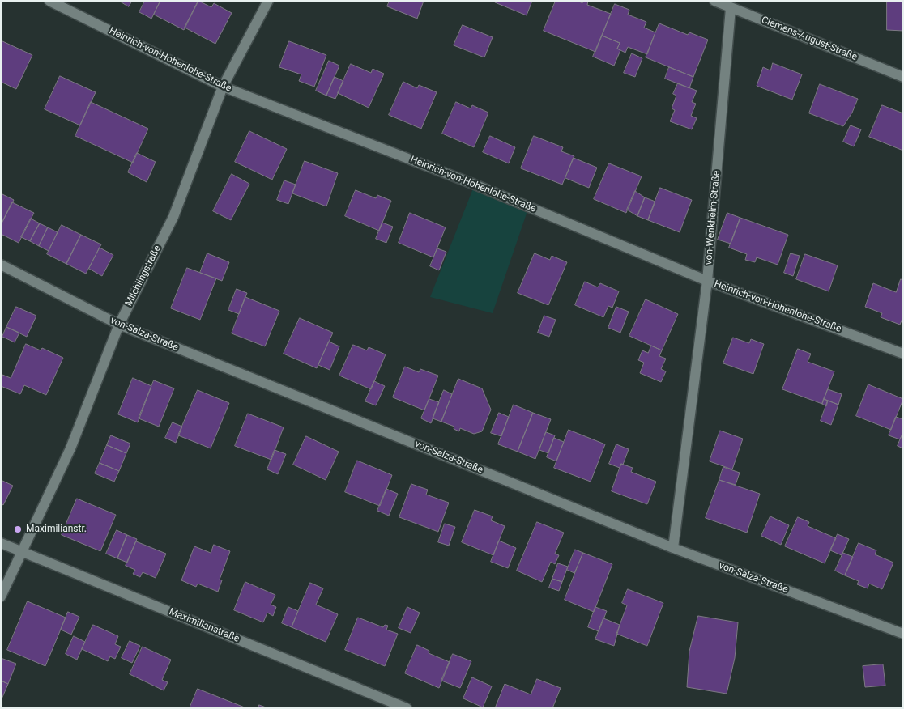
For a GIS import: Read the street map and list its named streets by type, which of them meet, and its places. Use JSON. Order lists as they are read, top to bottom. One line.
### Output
{"streets":{"street":["Clemens-August-Straße","Heinrich-von-Hohenlohe-Straße","von-Wenkheim-Straße","Milchlingstraße","von-Salza-Straße","Maximilianstraße"]},"crossings":[["Clemens-August-Straße","von-Wenkheim-Straße"],["Heinrich-von-Hohenlohe-Straße","von-Wenkheim-Straße"],["Heinrich-von-Hohenlohe-Straße","Milchlingstraße"],["von-Wenkheim-Straße","von-Salza-Straße"],["Milchlingstraße","von-Salza-Straße"],["Milchlingstraße","Maximilianstraße"]],"places":["Maximilianstr."]}
